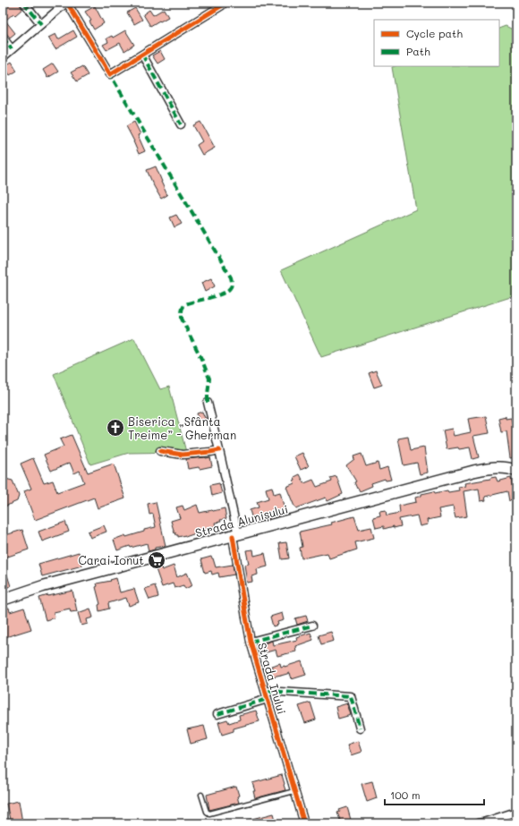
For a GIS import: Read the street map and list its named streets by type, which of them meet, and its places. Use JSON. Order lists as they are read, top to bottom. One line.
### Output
{"streets":{"main road":["Strada Alunișului"],"street":["Strada Inului"]},"crossings":[["Strada Alunișului","Strada Inului"]],"places":{"church":["Biserica „Sfânta Treime” - Gherman"],"supermarket":["Carai Ionut"]},"legend":["Cycle path","Path"],"scale_bar":"100 m"}
